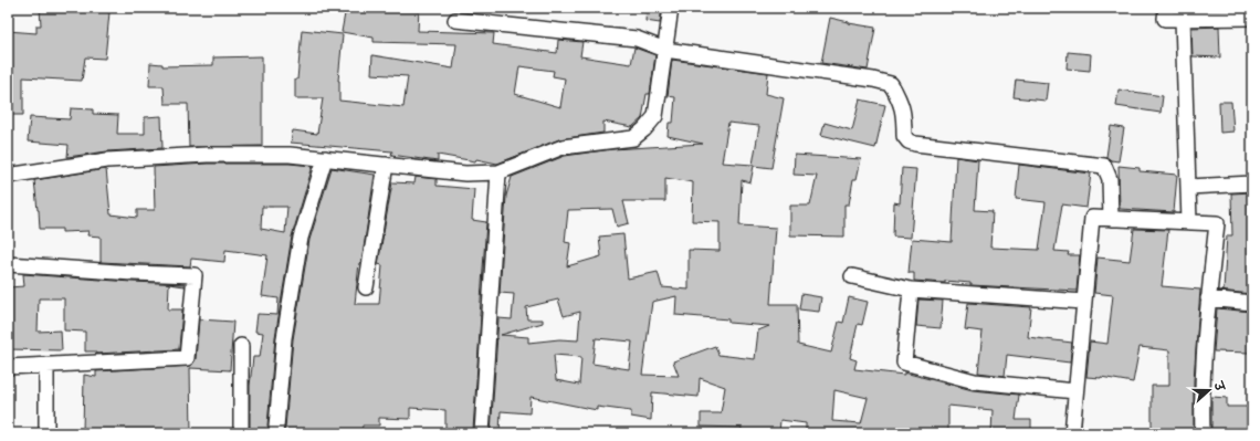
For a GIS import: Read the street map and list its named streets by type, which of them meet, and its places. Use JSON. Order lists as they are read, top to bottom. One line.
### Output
{"north":"right"}
